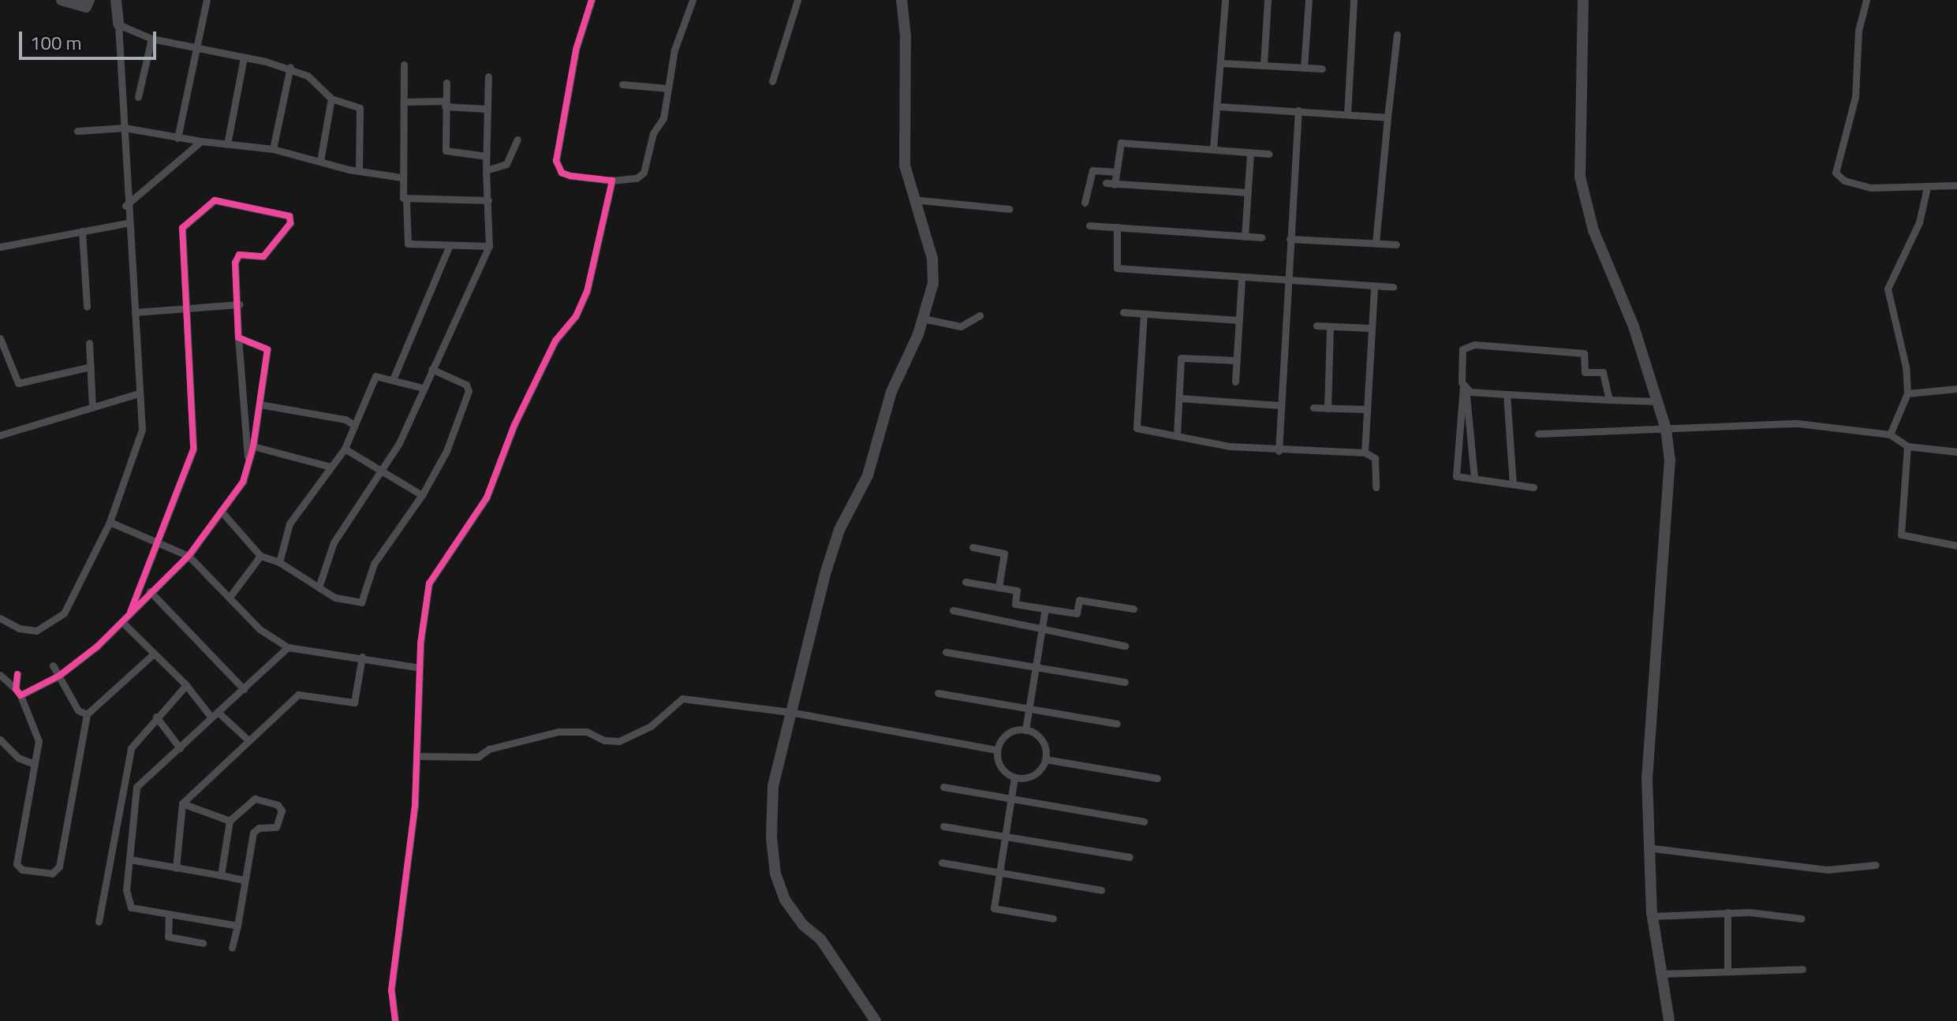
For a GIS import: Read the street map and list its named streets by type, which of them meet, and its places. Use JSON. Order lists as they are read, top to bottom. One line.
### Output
{"scale_bar":"100 m"}
